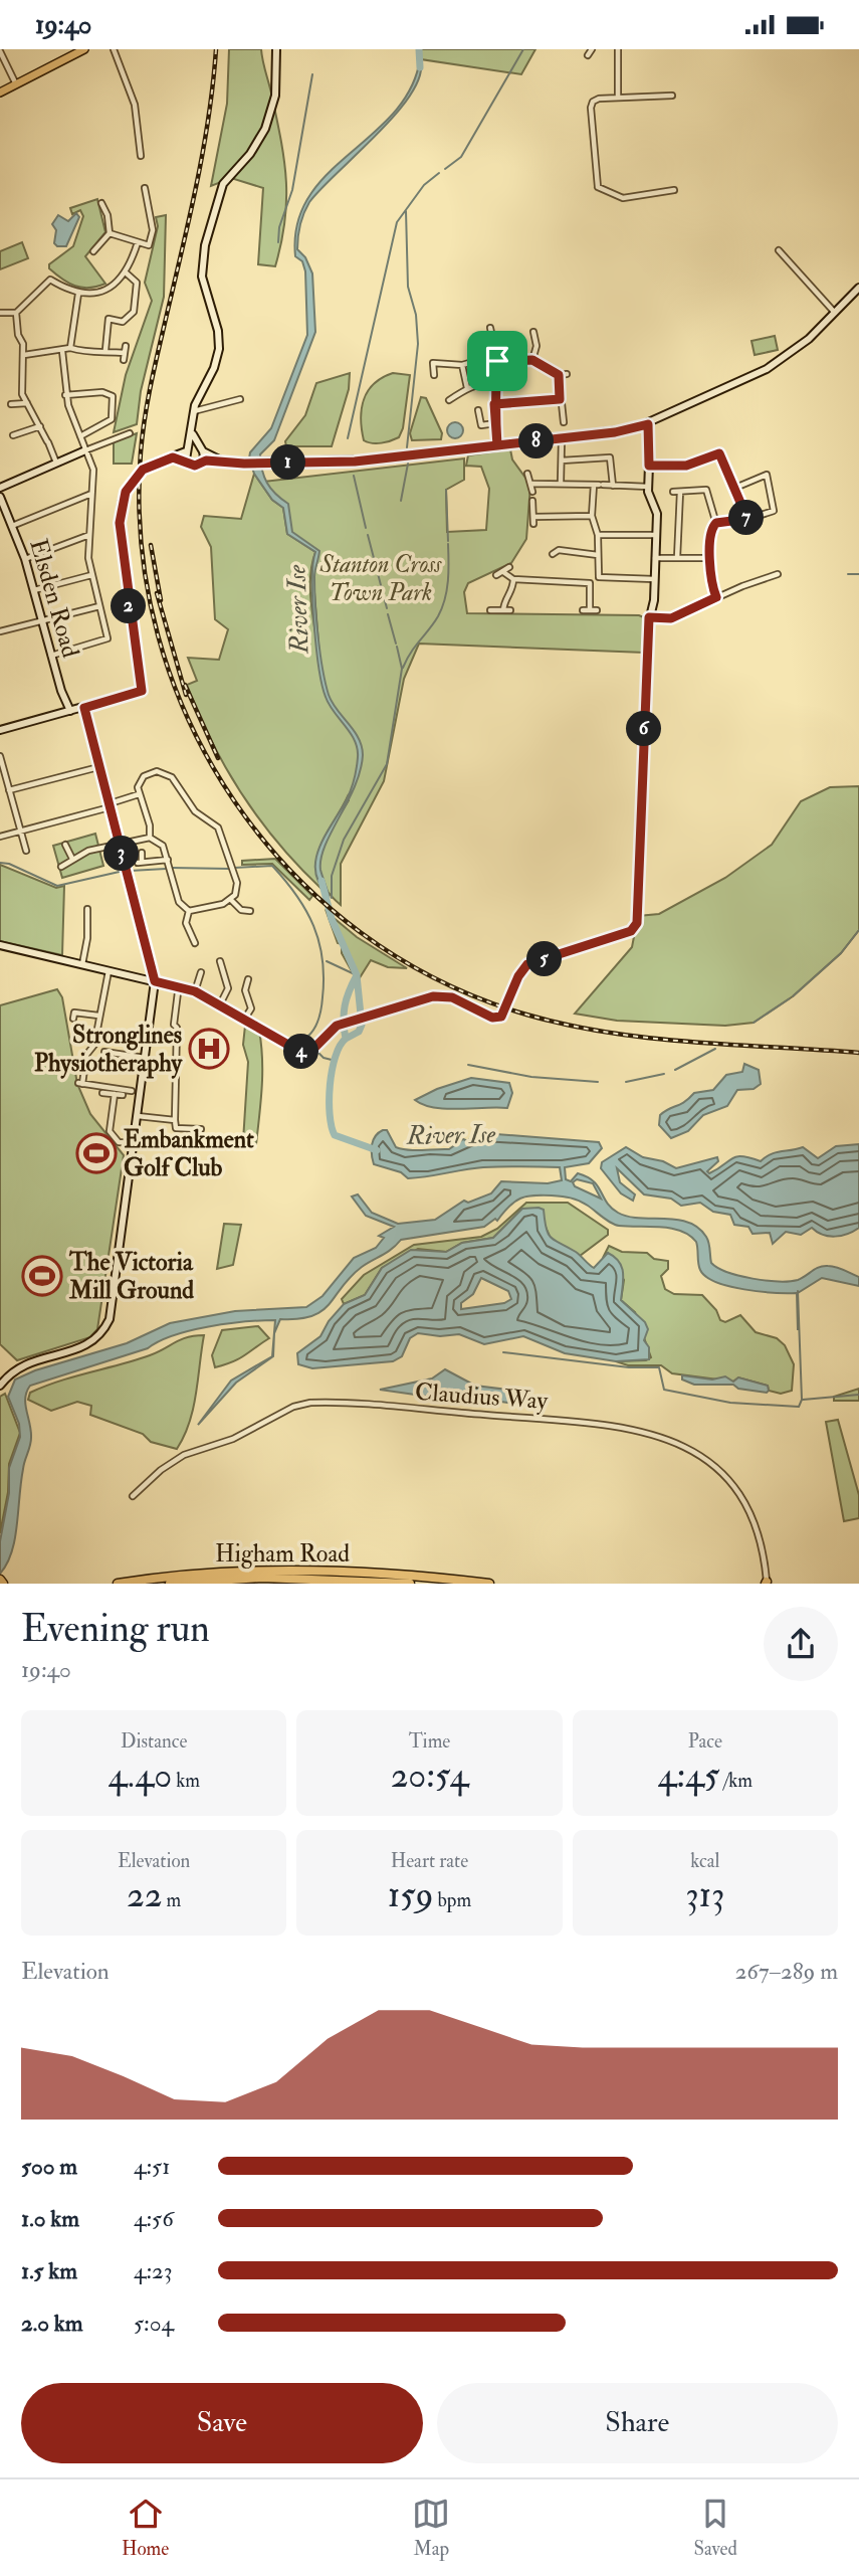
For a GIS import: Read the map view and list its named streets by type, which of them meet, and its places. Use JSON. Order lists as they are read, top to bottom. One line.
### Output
{"streets":{"highway":["Higham Road"],"main road":["Elsden Road"],"street":["Claudius Way"]},"water":["River Ise"],"parks":["Stanton Cross Town Park"],"places":{"hospital":["Stronglines Physiotheraphy"],"sports":["Embankment Golf Club","The Victoria Mill Ground"]},"page":{"status":"19:40","pins":["8","1","7","2","6","3","5","4"],"heading":["Evening run","19:40"],"stats":[["Distance","4.40 km"],["Time","20:54"],["Pace","4:45 /km"],["Elevation","22 m"],["Heart rate","159 bpm"],["kcal","313"]],"chart":["Elevation","267–289 m"],"list":[{"name":"500 m","note":"4:51"},{"name":"1.0 km","note":"4:56"},{"name":"1.5 km","note":"4:23"},{"name":"2.0 km","note":"5:04"}],"buttons":["Save","Share"],"tabs":["Home","Map","Saved"]}}
